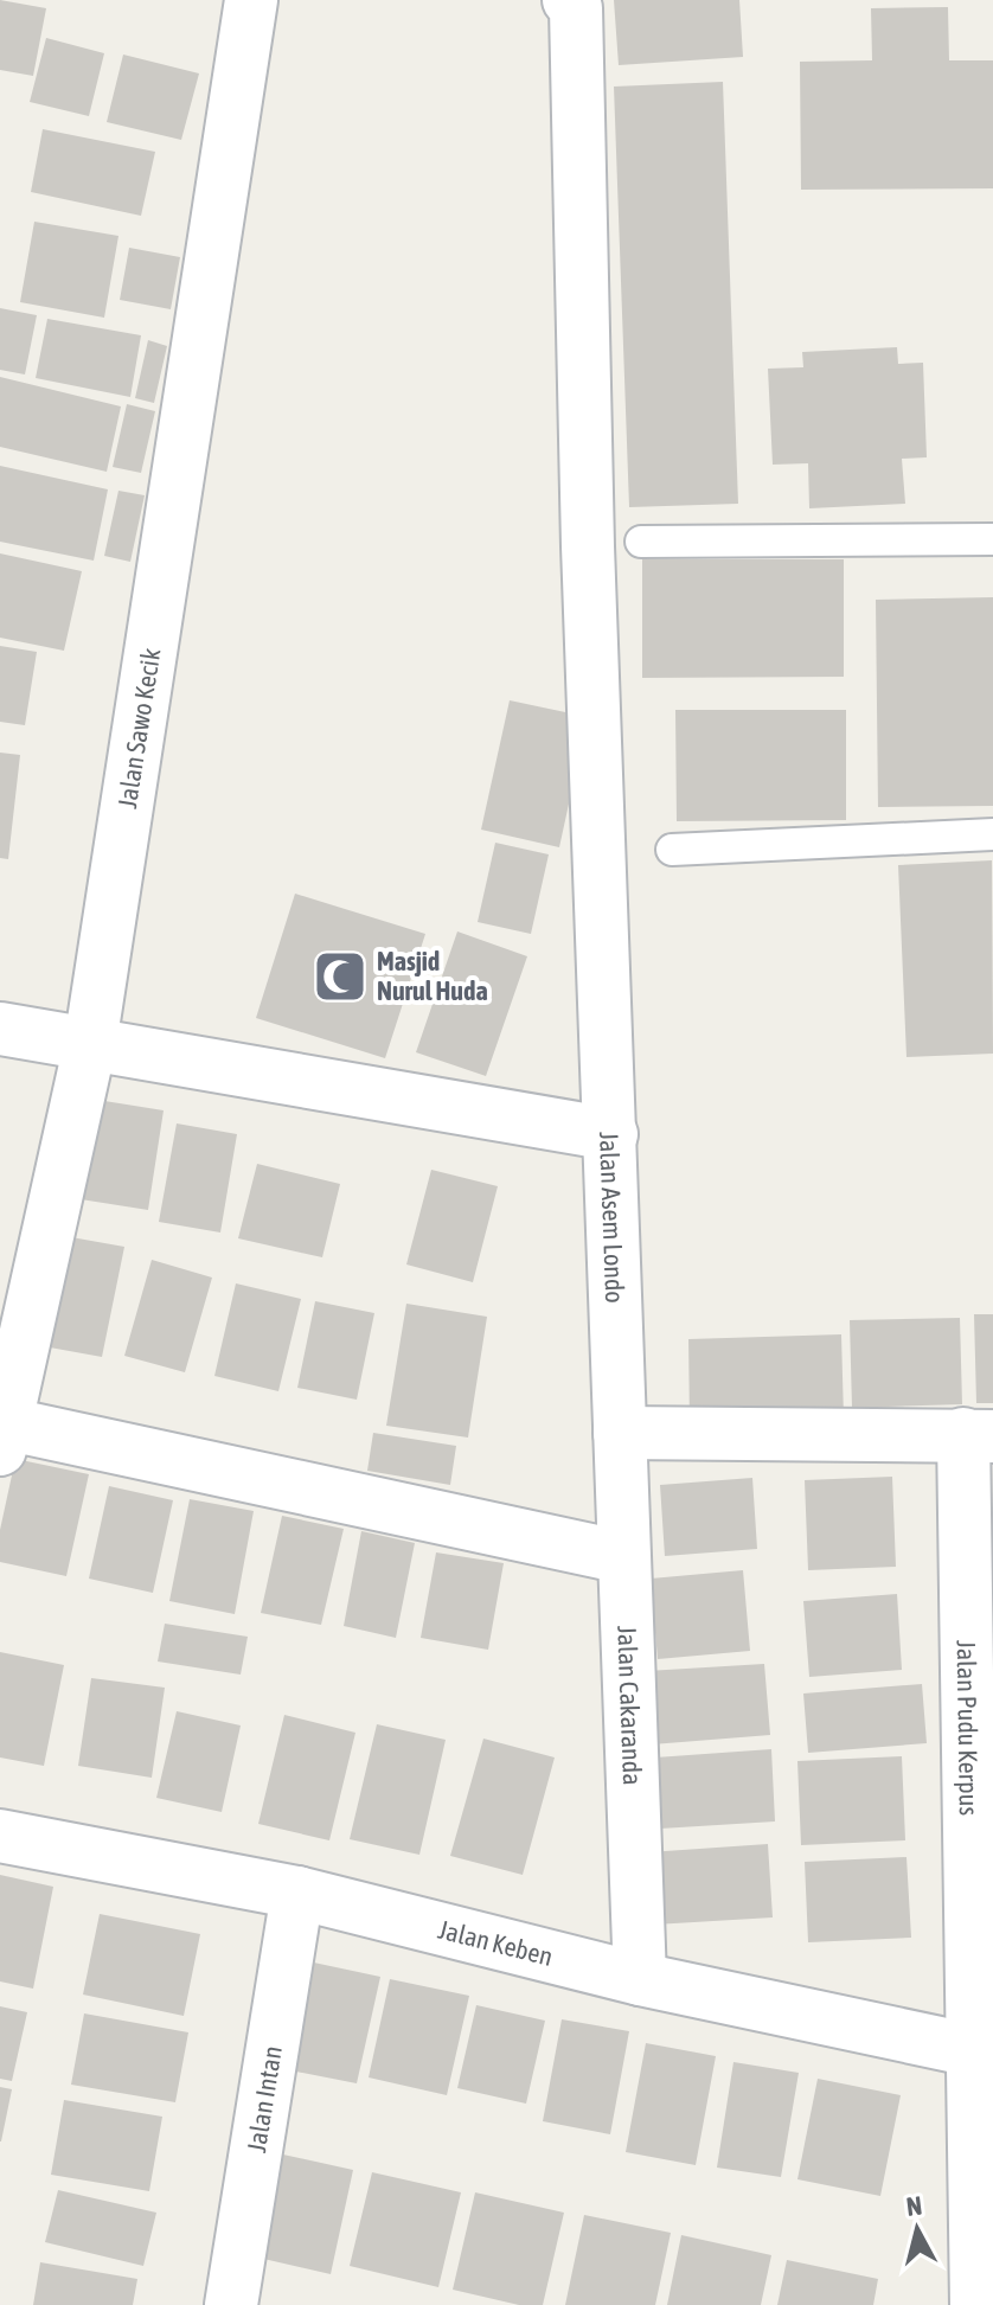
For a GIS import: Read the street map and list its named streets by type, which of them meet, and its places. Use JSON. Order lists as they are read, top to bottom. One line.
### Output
{"streets":{"street":["Jalan Sawo Kecik","Jalan Asem Londo","Jalan Cakaranda","Jalan Pudu Kerpus","Jalan Keben","Jalan Intan"]},"crossings":[["Jalan Sawo Kecik","Jalan Asem Londo"],["Jalan Asem Londo","Jalan Cakaranda"],["Jalan Cakaranda","Jalan Keben"],["Jalan Pudu Kerpus","Jalan Keben"],["Jalan Keben","Jalan Intan"]],"places":{"mosque":["Masjid Nurul Huda"]},"north":"top"}
